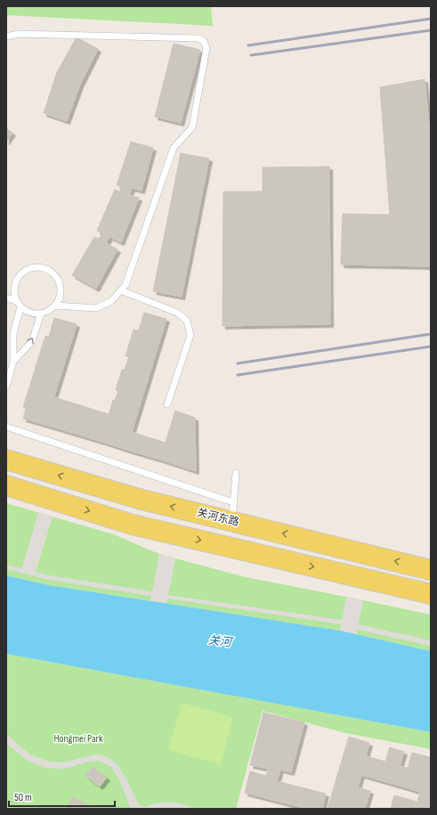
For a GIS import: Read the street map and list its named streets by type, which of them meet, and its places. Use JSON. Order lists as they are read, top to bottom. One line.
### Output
{"streets":{"main road":["关河东路"]},"water":["关河"],"parks":["Hongmei Park"],"scale_bar":"50 m"}
